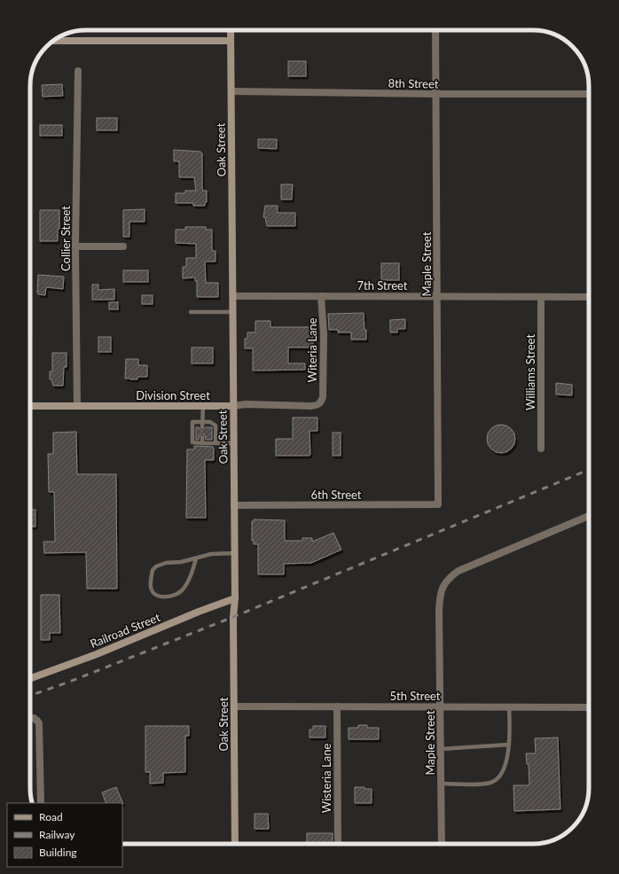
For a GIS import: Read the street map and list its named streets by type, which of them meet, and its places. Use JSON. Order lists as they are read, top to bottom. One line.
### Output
{"streets":{"main road":["Oak Street","Division Street","Railroad Street"],"street":["8th Street","Collier Street","Maple Street","7th Street","Witeria Lane","Williams Street","6th Street","5th Street","Wisteria Lane"]},"crossings":[["8th Street","Oak Street"],["8th Street","Maple Street"],["Oak Street","7th Street"],["Oak Street","Division Street"],["Oak Street","6th Street"],["Oak Street","Railroad Street"],["Oak Street","5th Street"],["Collier Street","Division Street"],["Maple Street","7th Street"],["Maple Street","6th Street"],["Maple Street","5th Street"],["7th Street","Witeria Lane"],["7th Street","Williams Street"],["Witeria Lane","Division Street"],["5th Street","Wisteria Lane"]],"legend":["Road","Railway","Building"]}
